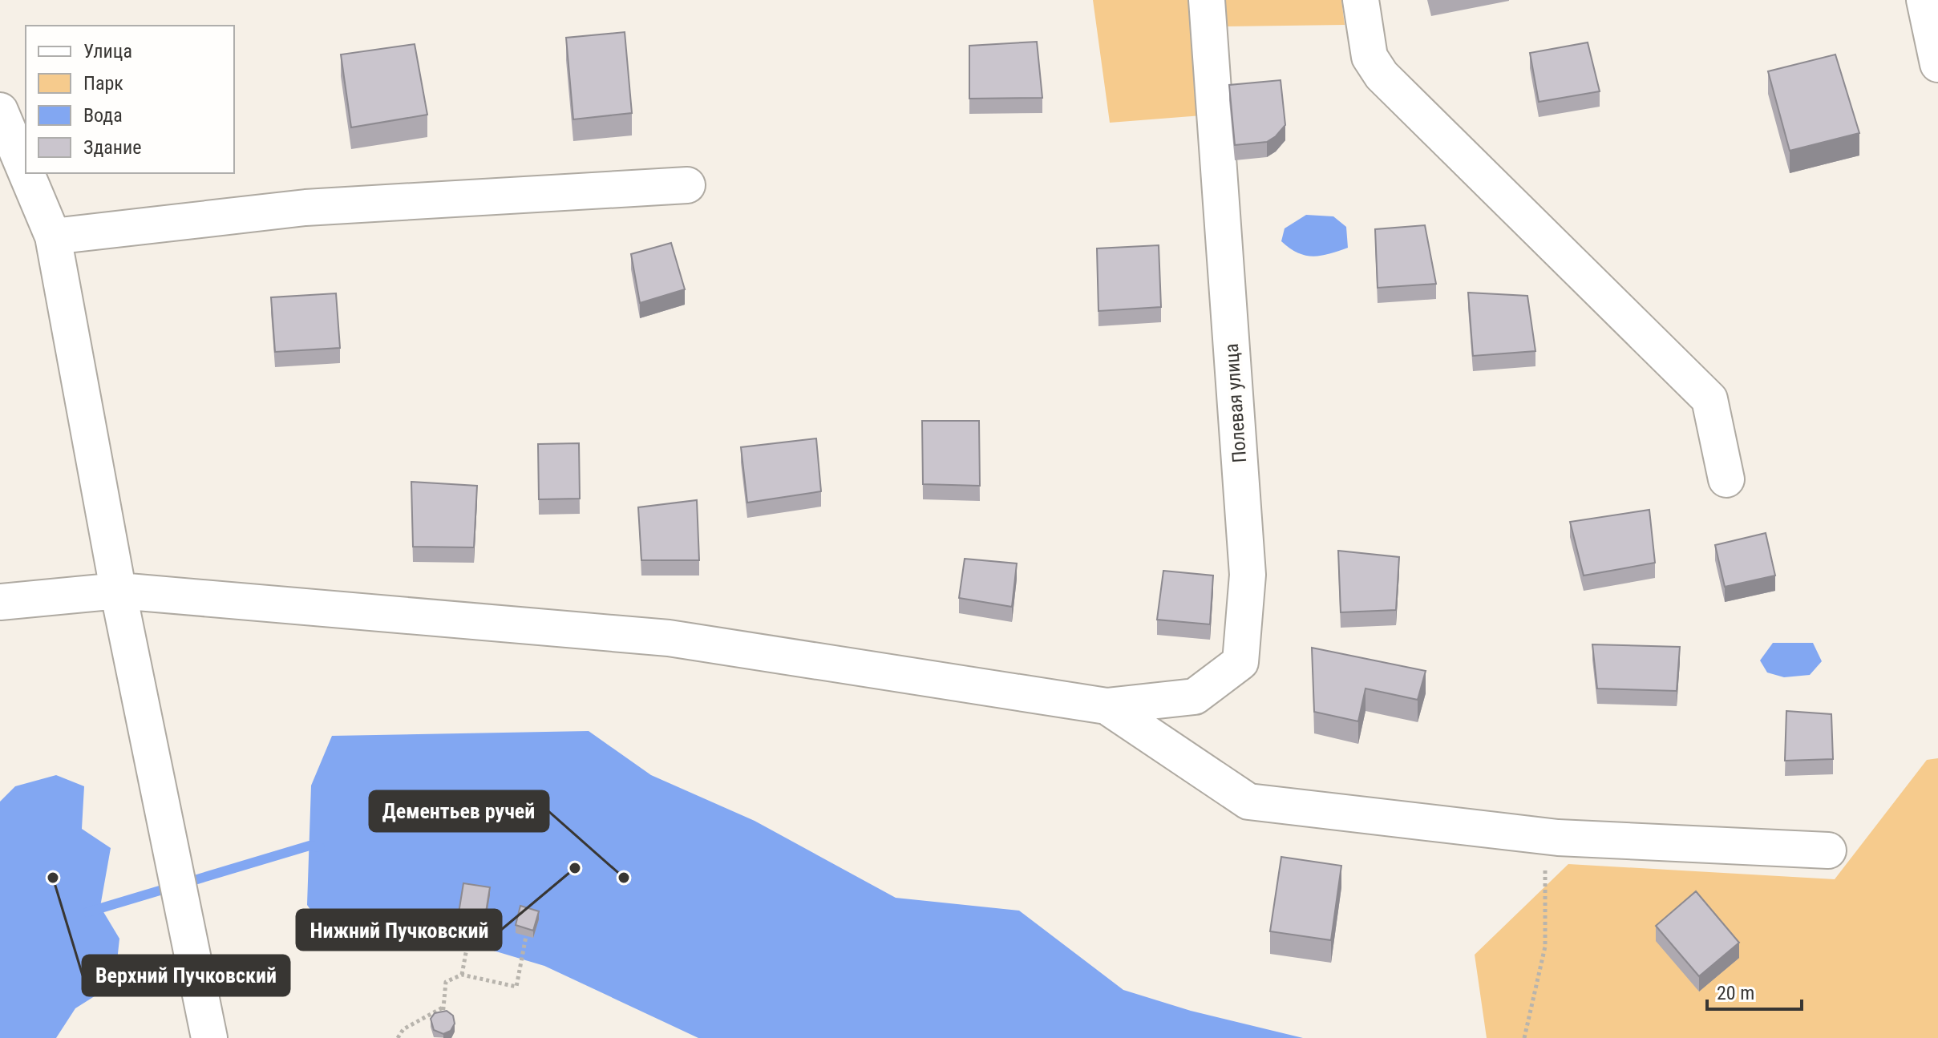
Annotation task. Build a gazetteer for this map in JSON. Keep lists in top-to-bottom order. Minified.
{"streets":{"street":["Полевая улица"]},"places":["Нижний Пучковский","Верхний Пучковский","Дементьев ручей"],"legend":["Улица","Парк","Вода","Здание"],"scale_bar":"20 m"}
